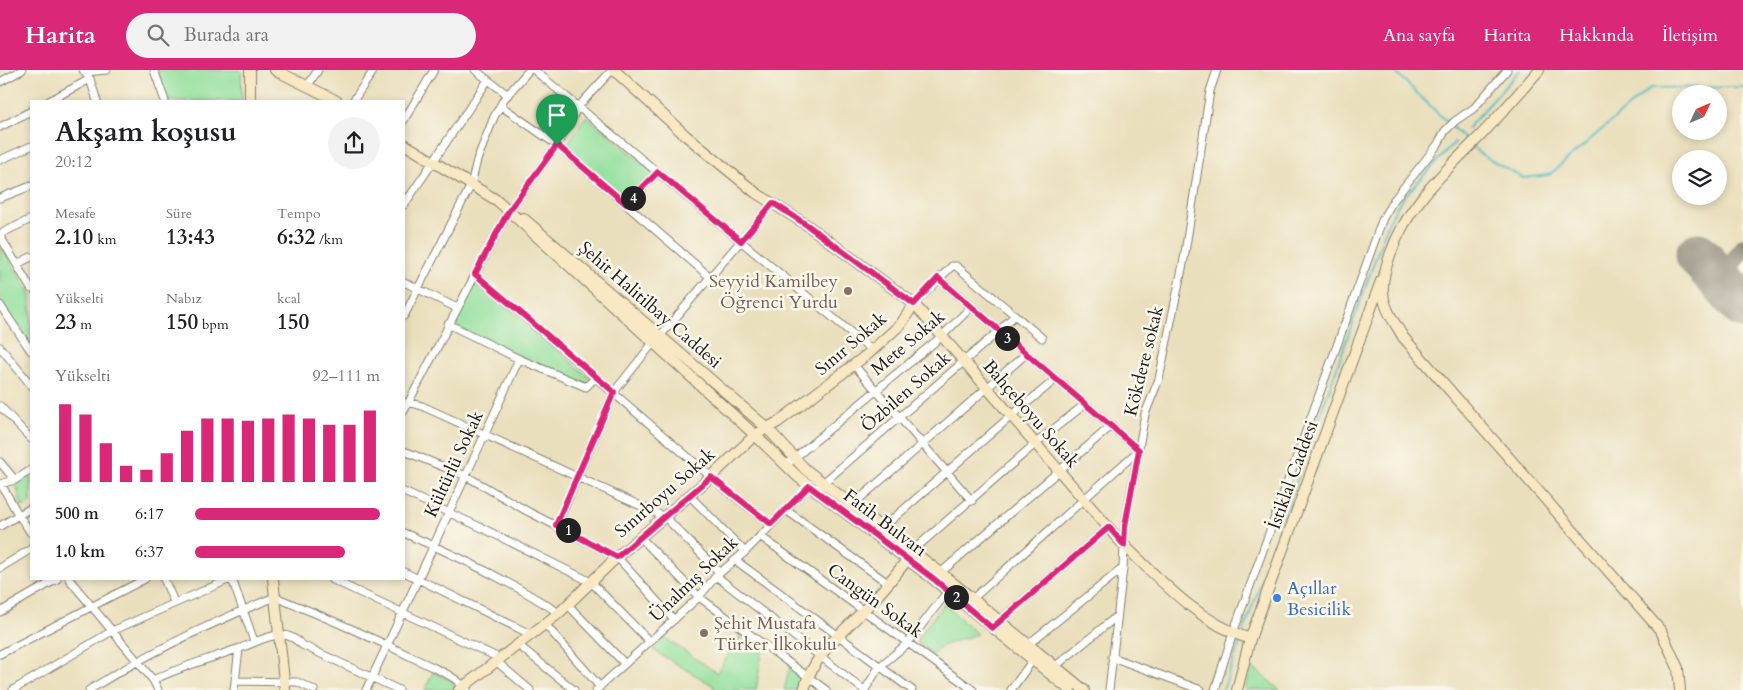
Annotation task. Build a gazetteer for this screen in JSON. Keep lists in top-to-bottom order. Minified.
{"streets":{"street":["Şehit Halitilbay Caddesi","Mete Sokak","Sınır Sokak","Kökdere sokak","Özbilen Sokak","Bahçeboyu Sokak","Kültürlü Sokak","İstiklal Caddesi","Sınırboyu Sokak","Fatih Bulvarı","Ünalmış Sokak","Cangün Sokak"]},"crossings":[["Şehit Halitilbay Caddesi","Mete Sokak"],["Şehit Halitilbay Caddesi","Sınır Sokak"],["Şehit Halitilbay Caddesi","Özbilen Sokak"],["Şehit Halitilbay Caddesi","Sınırboyu Sokak"],["Şehit Halitilbay Caddesi","Fatih Bulvarı"],["Şehit Halitilbay Caddesi","Ünalmış Sokak"],["Mete Sokak","Bahçeboyu Sokak"],["Mete Sokak","Fatih Bulvarı"],["Sınır Sokak","Özbilen Sokak"],["Sınır Sokak","Bahçeboyu Sokak"],["Sınır Sokak","Sınırboyu Sokak"],["Sınır Sokak","Fatih Bulvarı"],["Kökdere sokak","Bahçeboyu Sokak"],["Özbilen Sokak","Bahçeboyu Sokak"],["Özbilen Sokak","Fatih Bulvarı"],["Özbilen Sokak","Ünalmış Sokak"],["Bahçeboyu Sokak","İstiklal Caddesi"],["Sınırboyu Sokak","Fatih Bulvarı"],["Fatih Bulvarı","Ünalmış Sokak"],["Ünalmış Sokak","Cangün Sokak"]],"places":["Seyyid Kamilbey Öğrenci Yurdu","Açıllar Besicilik","Şehit Mustafa Türker İlkokulu"],"north":"top right","page":{"header":"Harita","search":"Burada ara","nav":["Ana sayfa","Harita","Hakkında","İletişim"],"heading":["Akşam koşusu","20:12"],"stats":[["Mesafe","2.10 km"],["Süre","13:43"],["Tempo","6:32 /km"],["Yükselti","23 m"],["Nabız","150 bpm"],["kcal","150"]],"pins":["4","3","1","2"],"chart":["Yükselti","92–111 m"],"list":[{"name":"500 m","note":"6:17"},{"name":"1.0 km","note":"6:37"}]}}
